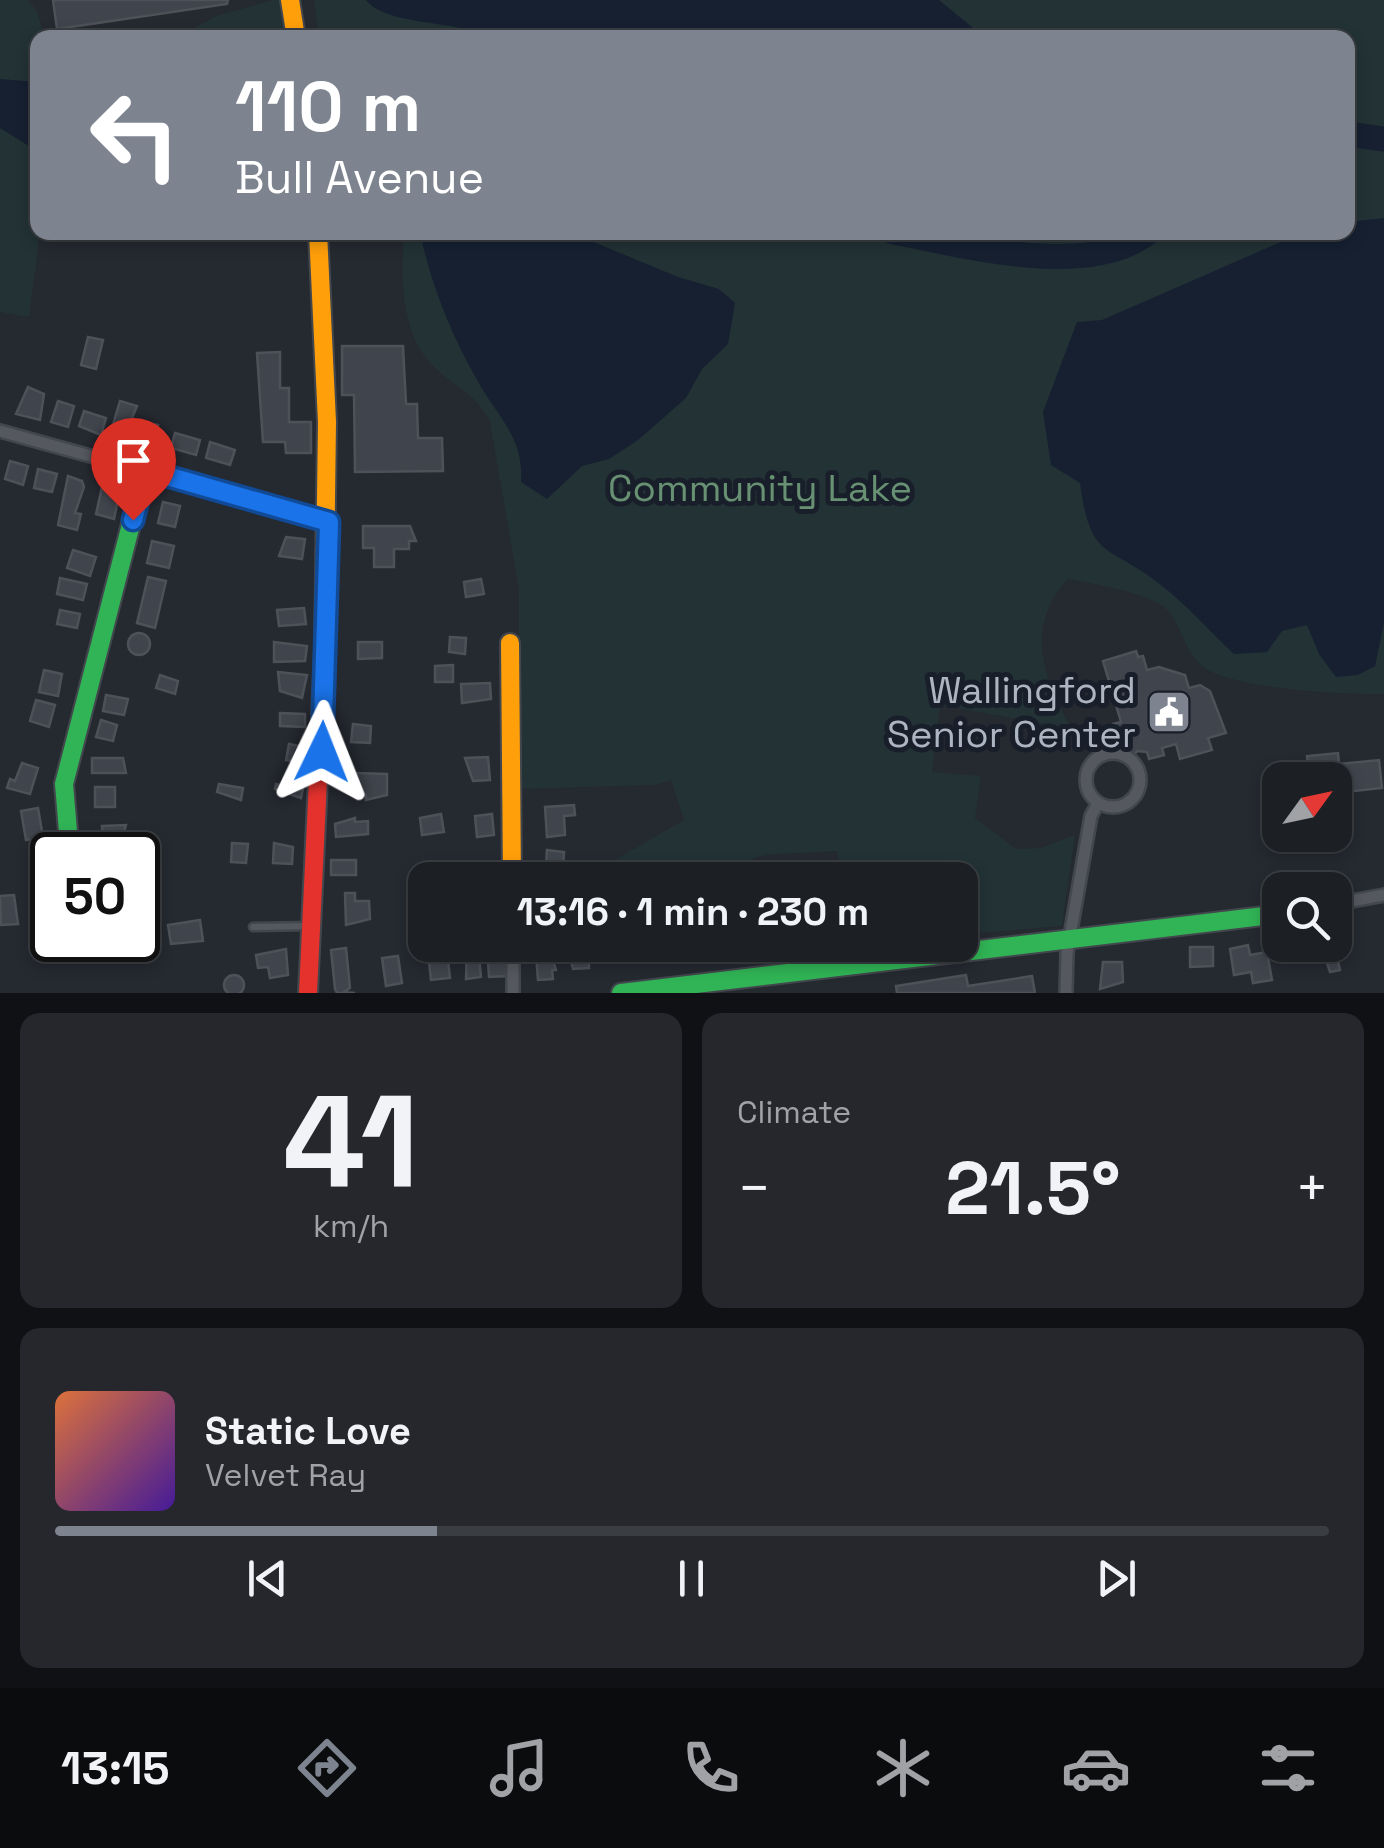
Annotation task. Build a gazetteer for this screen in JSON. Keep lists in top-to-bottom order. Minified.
{"parks":["Community Lake"],"places":{"public building":["Wallingford Senior Center"]},"north":"top right","page":{"turn":["110 m","Bull Avenue"],"limit":"50","trip":"13:16 · 1 min · 230 m","tile":[["41","km/h"],"Climate"],"heat":["−","21.5°","+"],"song":["Static Love","Velvet Ray"],"tabs":"13:15"}}
